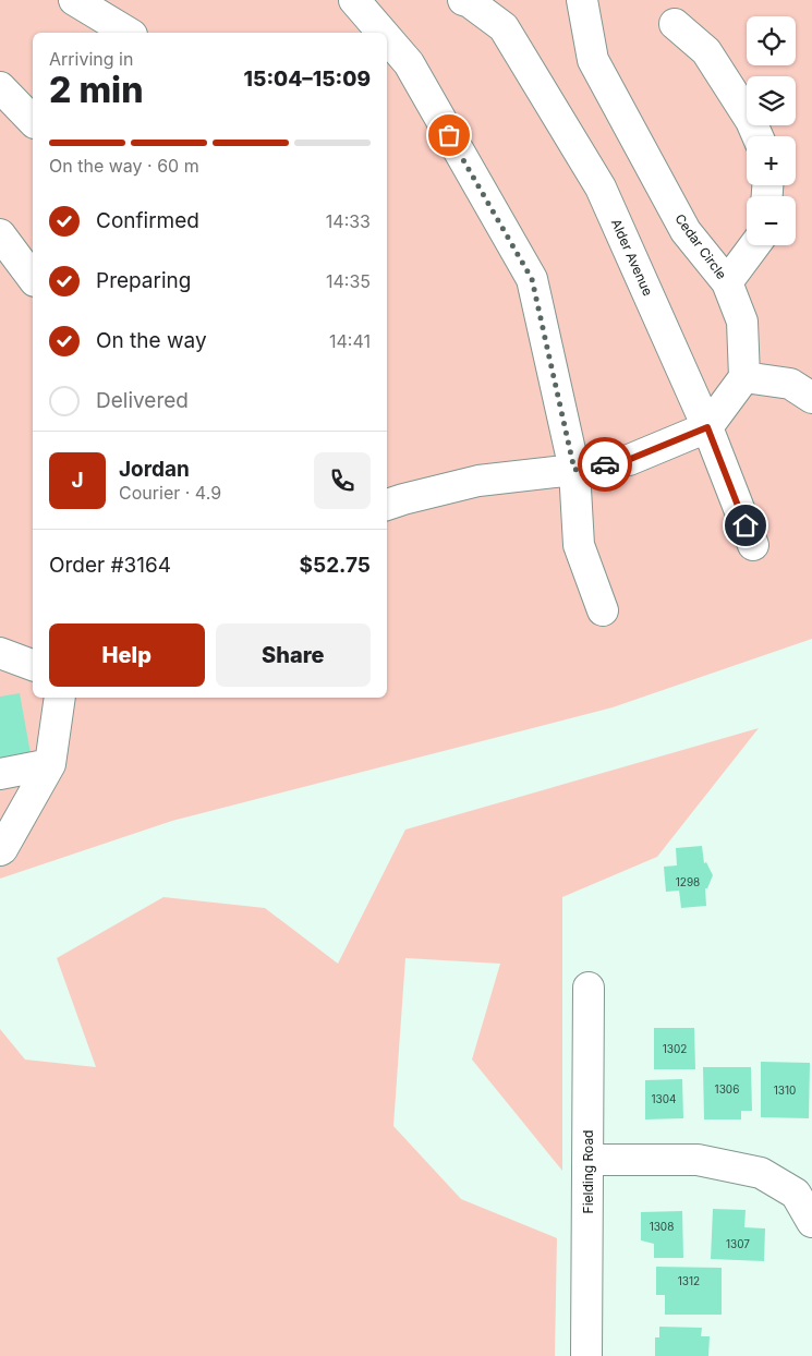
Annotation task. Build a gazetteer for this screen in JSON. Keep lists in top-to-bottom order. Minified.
{"streets":{"street":["Cedar Circle","Alder Avenue","Fielding Road"]},"house_numbers":["1298","1302","1306","1310","1304","1308","1307","1312"],"page":{"map_buttons":["+","−"],"heading":["2 min","Arriving in","15:04–15:09"],"panel":["Jordan","Courier · 4.9","Order #3164","$52.75"],"bar":"On the way · 60 m","list":[["Confirmed","14:33"],["Preparing","14:35"],["On the way","14:41"],"Delivered"],"round":"J","buttons":["Help","Share"]}}
